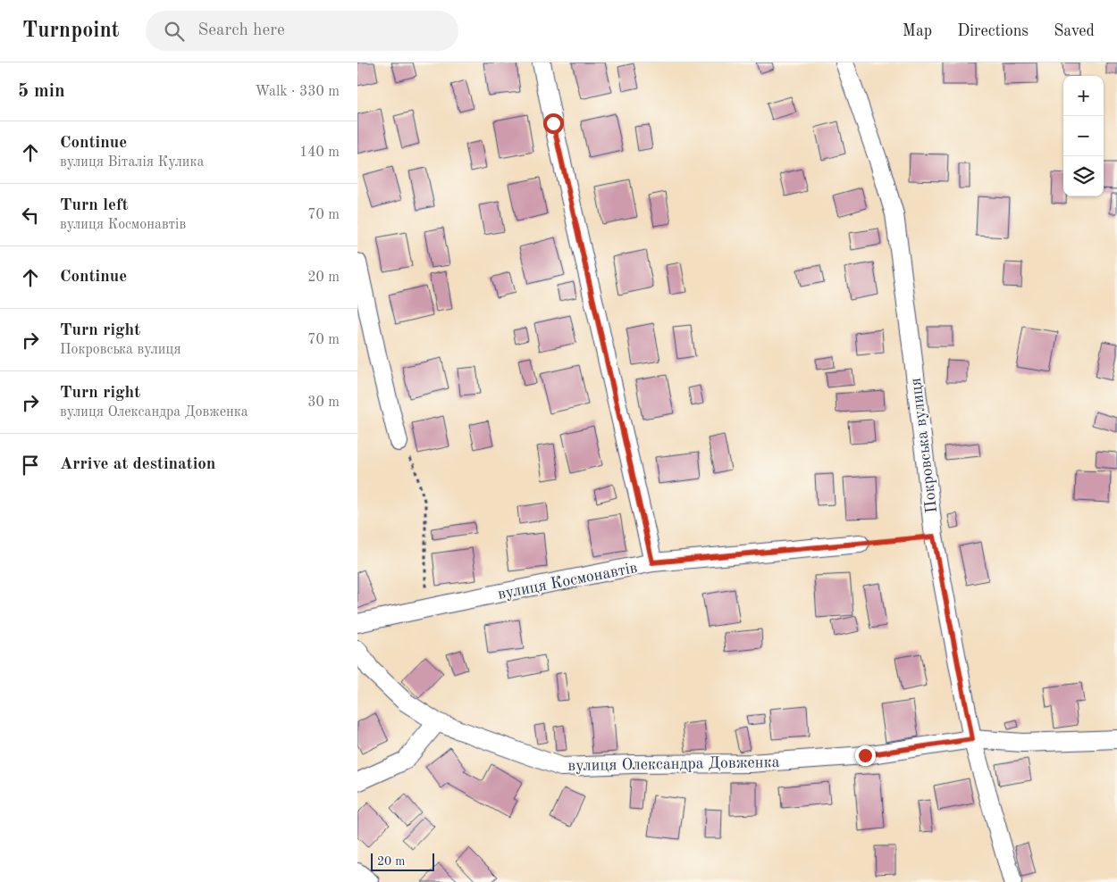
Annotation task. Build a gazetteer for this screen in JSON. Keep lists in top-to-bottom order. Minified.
{"streets":{"street":["Покровська вулиця","вулиця Космонавтів","вулиця Олександра Довженка"]},"crossings":[["Покровська вулиця","вулиця Олександра Довженка"]],"scale_bar":"20 m","page":{"header":"Turnpoint","search":"Search here","nav":["Map","Directions","Saved"],"heading":["5 min","Walk · 330 m"],"map_buttons":["+","−"],"list":[["Continue","вулиця Віталія Кулика","140 m"],["Turn left","вулиця Космонавтів","70 m"],["Continue","20 m"],["Turn right","Покровська вулиця","70 m"],["Turn right","вулиця Олександра Довженка","30 m"],"Arrive at destination"],"scale":"20 m"}}
